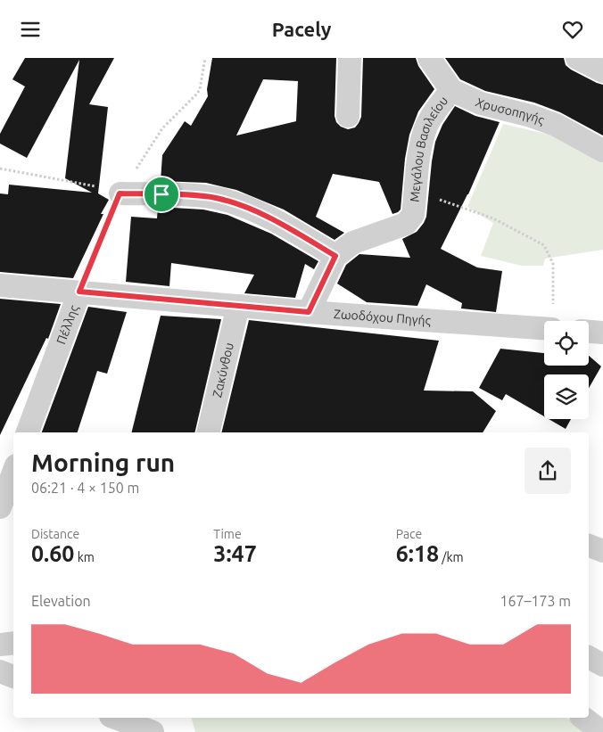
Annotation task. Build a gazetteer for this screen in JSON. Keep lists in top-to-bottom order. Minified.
{"streets":{"street":["Χρυσοπηγής","Μεγάλου Βασιλείου","Ζωοδόχου Πηγής","Πέλλης","Ζακύνθου"]},"crossings":[["Χρυσοπηγής","Μεγάλου Βασιλείου"],["Ζωοδόχου Πηγής","Πέλλης"],["Ζωοδόχου Πηγής","Ζακύνθου"]],"page":{"header":"Pacely","heading":["Morning run","06:21 · 4 × 150 m"],"stats":[["Distance","0.60 km"],["Time","3:47"],["Pace","6:18 /km"]],"chart":["Elevation","167–173 m"]}}
